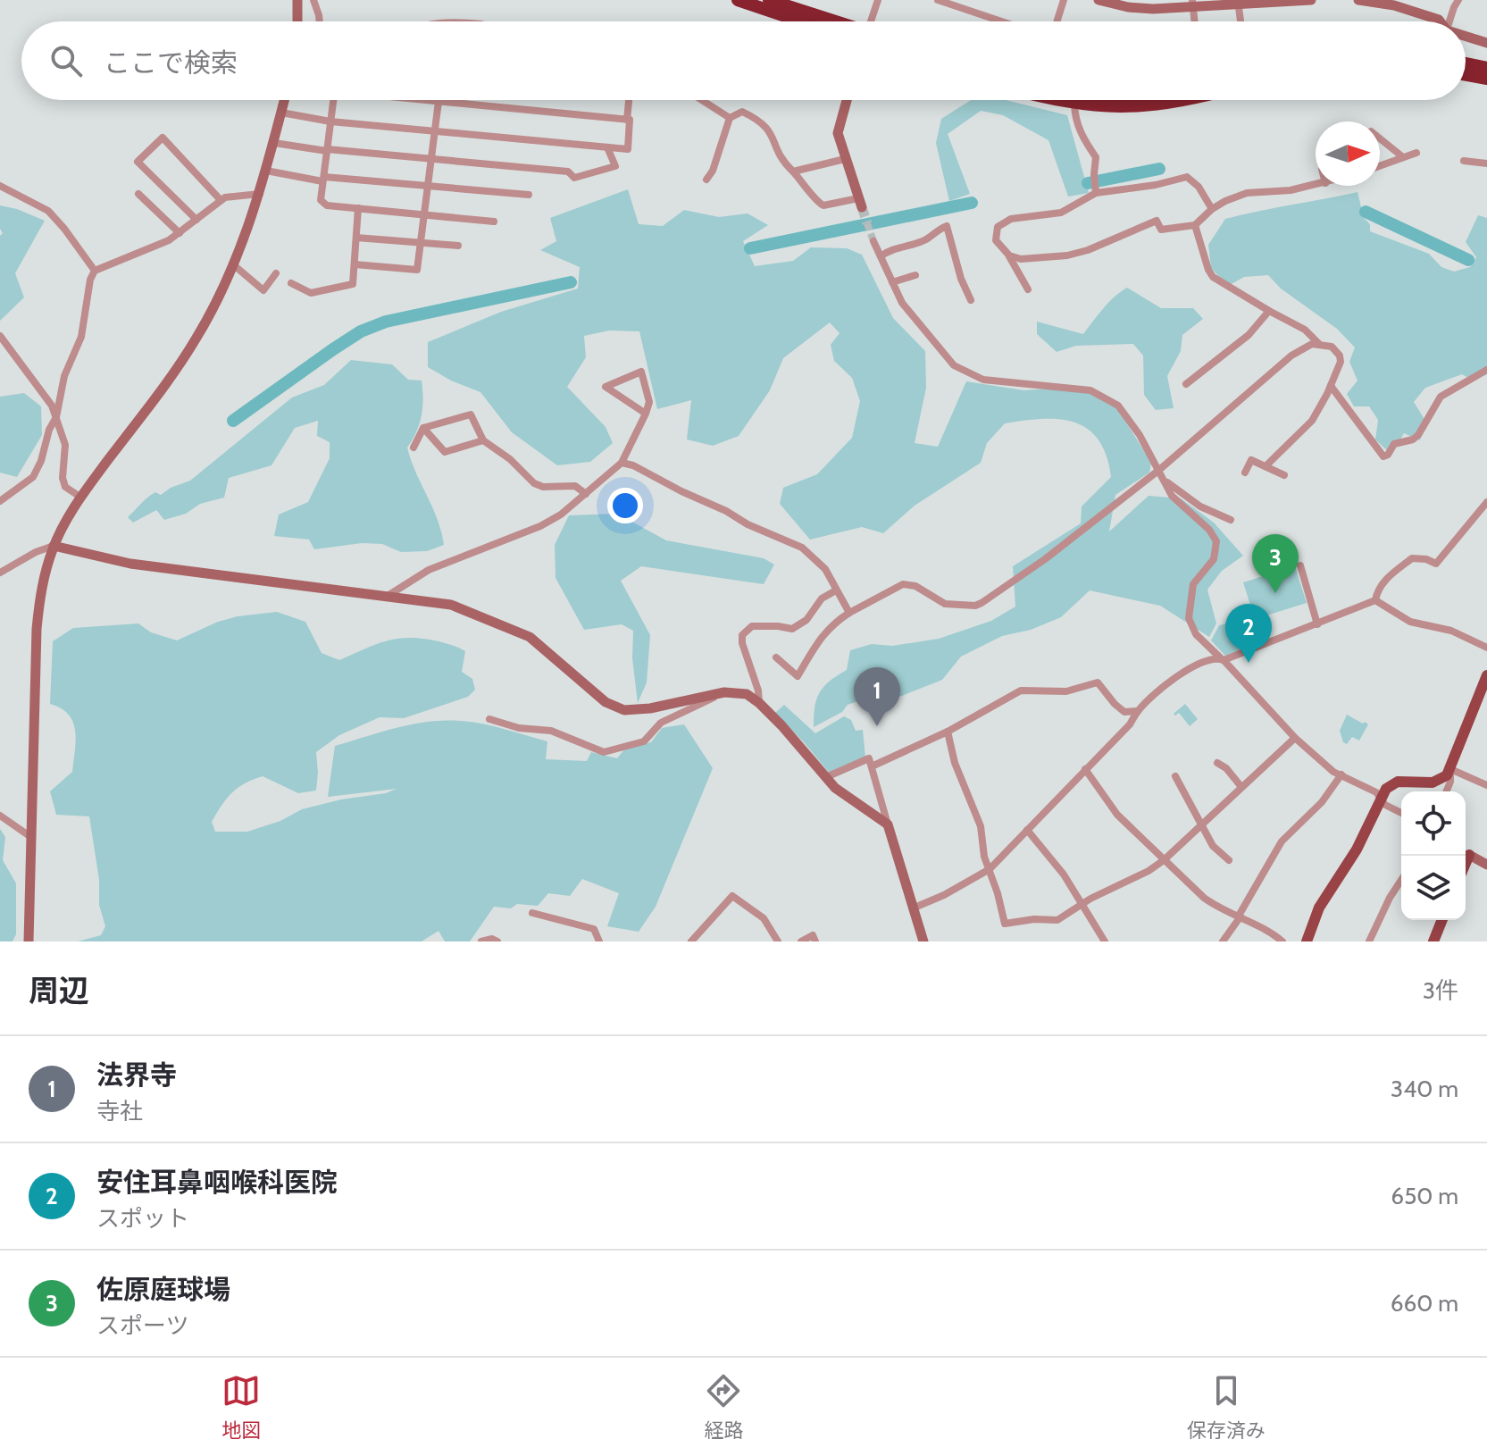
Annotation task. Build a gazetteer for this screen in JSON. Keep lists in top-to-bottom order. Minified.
{"north":"right","page":{"search":"ここで検索","pins":["3","2","1"],"heading":["周辺","3件"],"list":[{"mark":"1","name":"法界寺","note":"寺社","value":"340 m"},{"mark":"2","name":"安住耳鼻咽喉科医院","note":"スポット","value":"650 m"},{"mark":"3","name":"佐原庭球場","note":"スポーツ","value":"660 m"}],"nav":["地図","経路","保存済み"]}}
